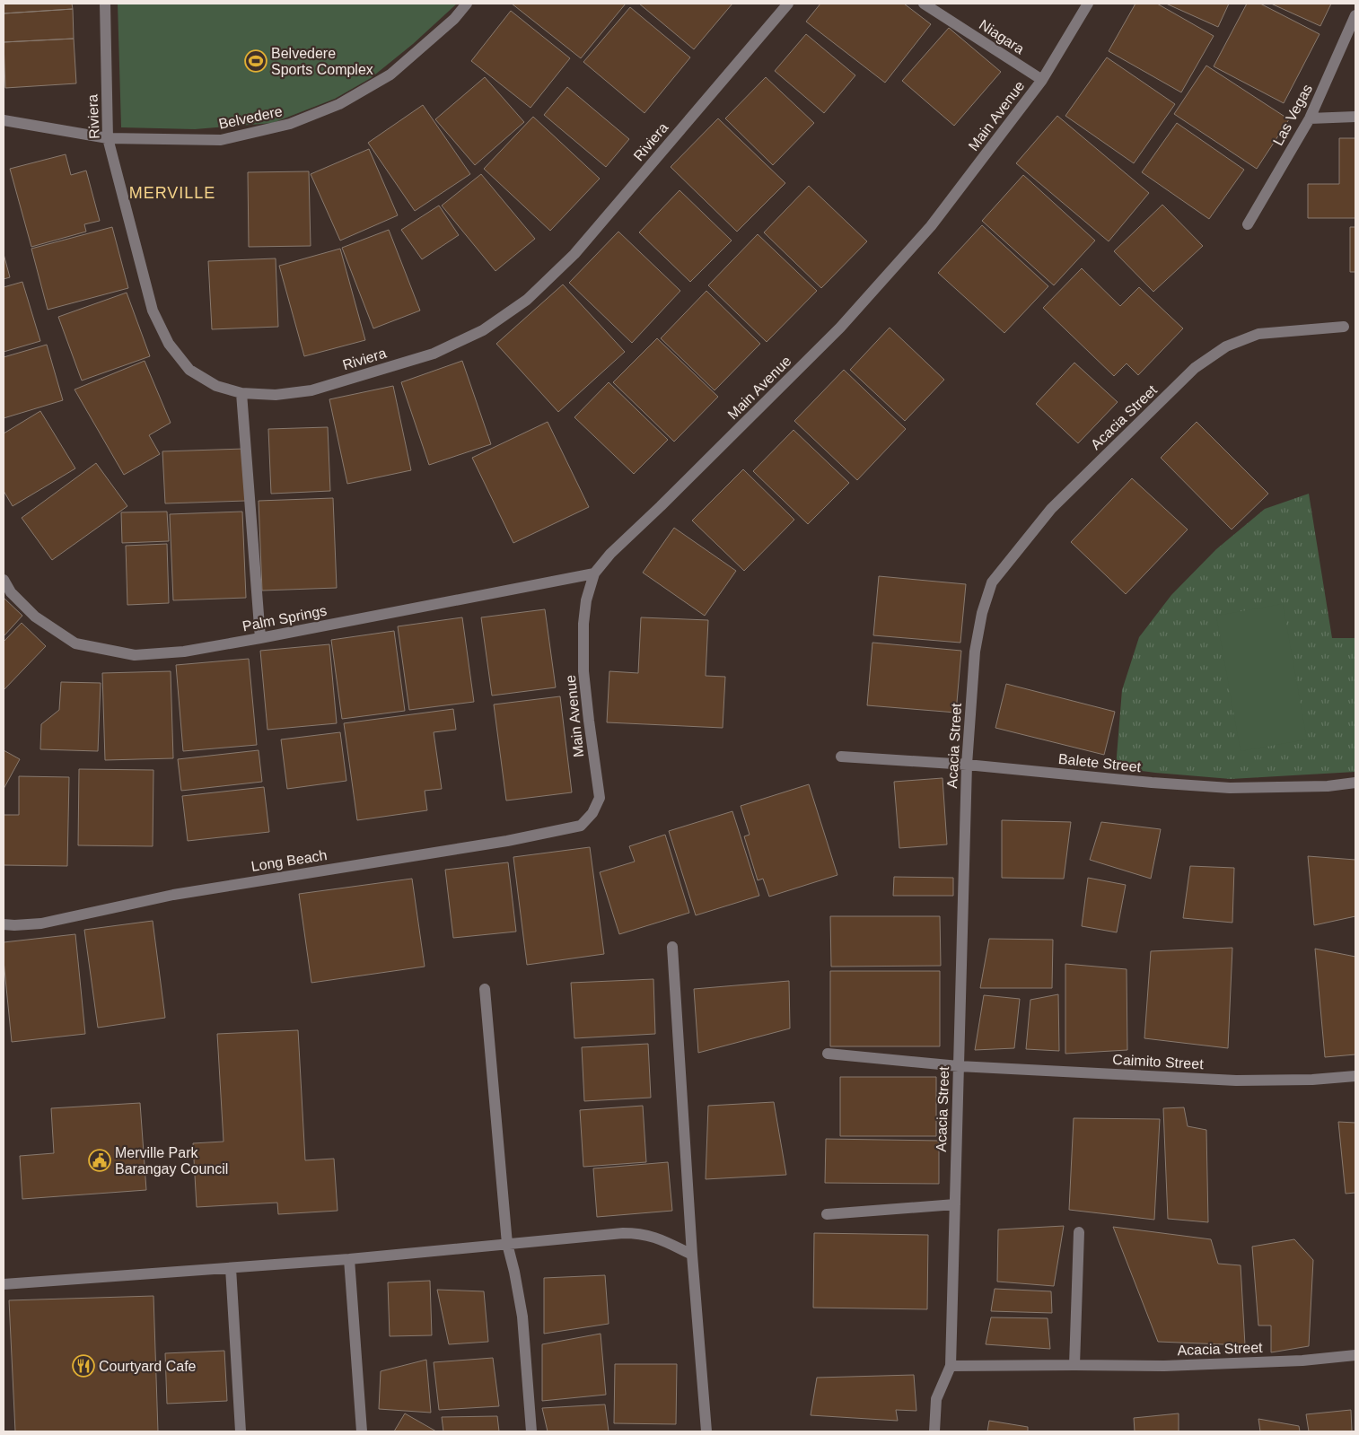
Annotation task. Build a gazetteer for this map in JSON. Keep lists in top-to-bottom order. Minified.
{"streets":{"street":["Niagara","Las Vegas","Main Avenue","Riviera","Belvedere","Acacia Street","Palm Springs","Balete Street","Long Beach","Caimito Street"]},"crossings":[["Niagara","Main Avenue"],["Main Avenue","Palm Springs"],["Main Avenue","Long Beach"],["Riviera","Belvedere"],["Acacia Street","Balete Street"],["Acacia Street","Caimito Street"]],"districts":["MERVILLE"],"places":{"sports":["Belvedere Sports Complex"],"public building":["Merville Park Barangay Council"],"restaurant":["Courtyard Cafe"]}}
